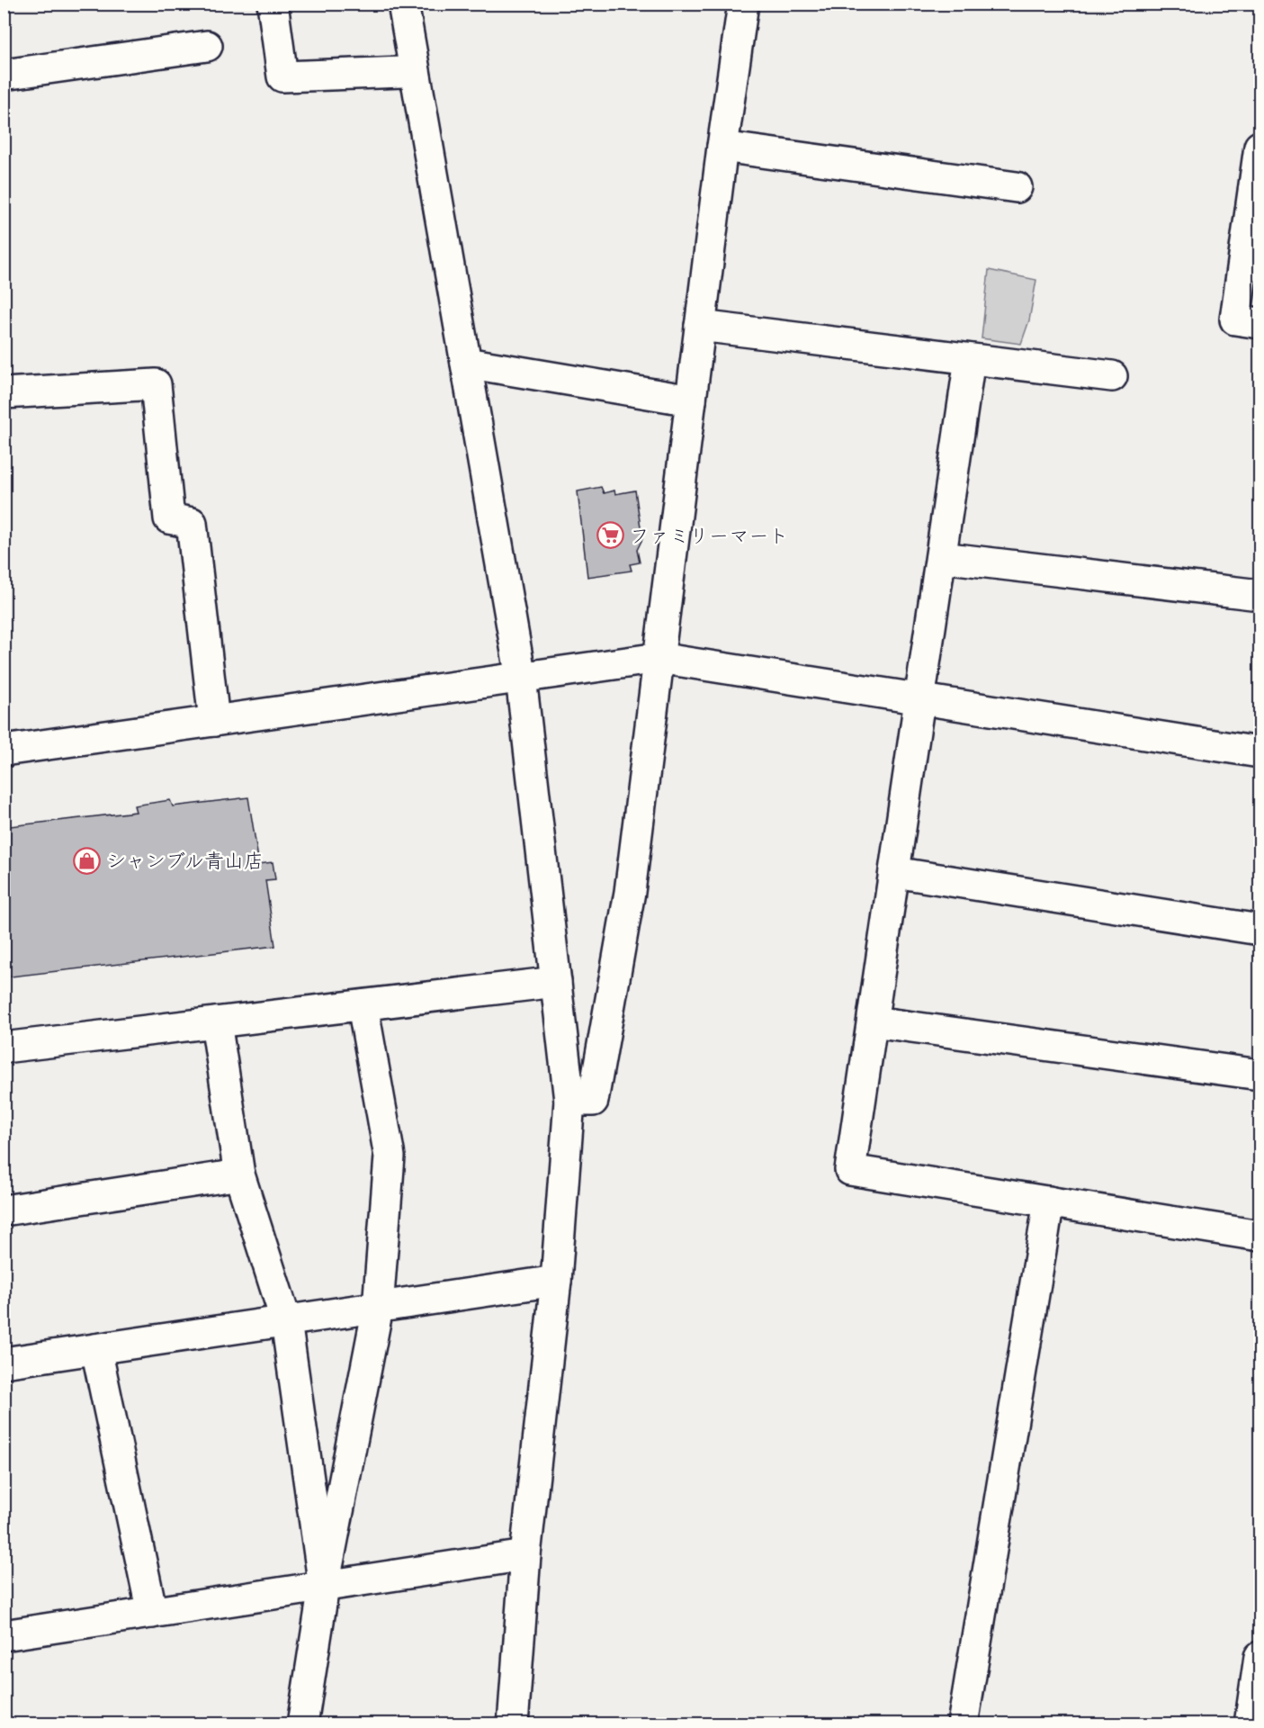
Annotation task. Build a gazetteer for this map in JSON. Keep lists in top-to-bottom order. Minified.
{"places":{"supermarket":["ファミリーマート"],"shop":["シャンブル青山店"]}}
